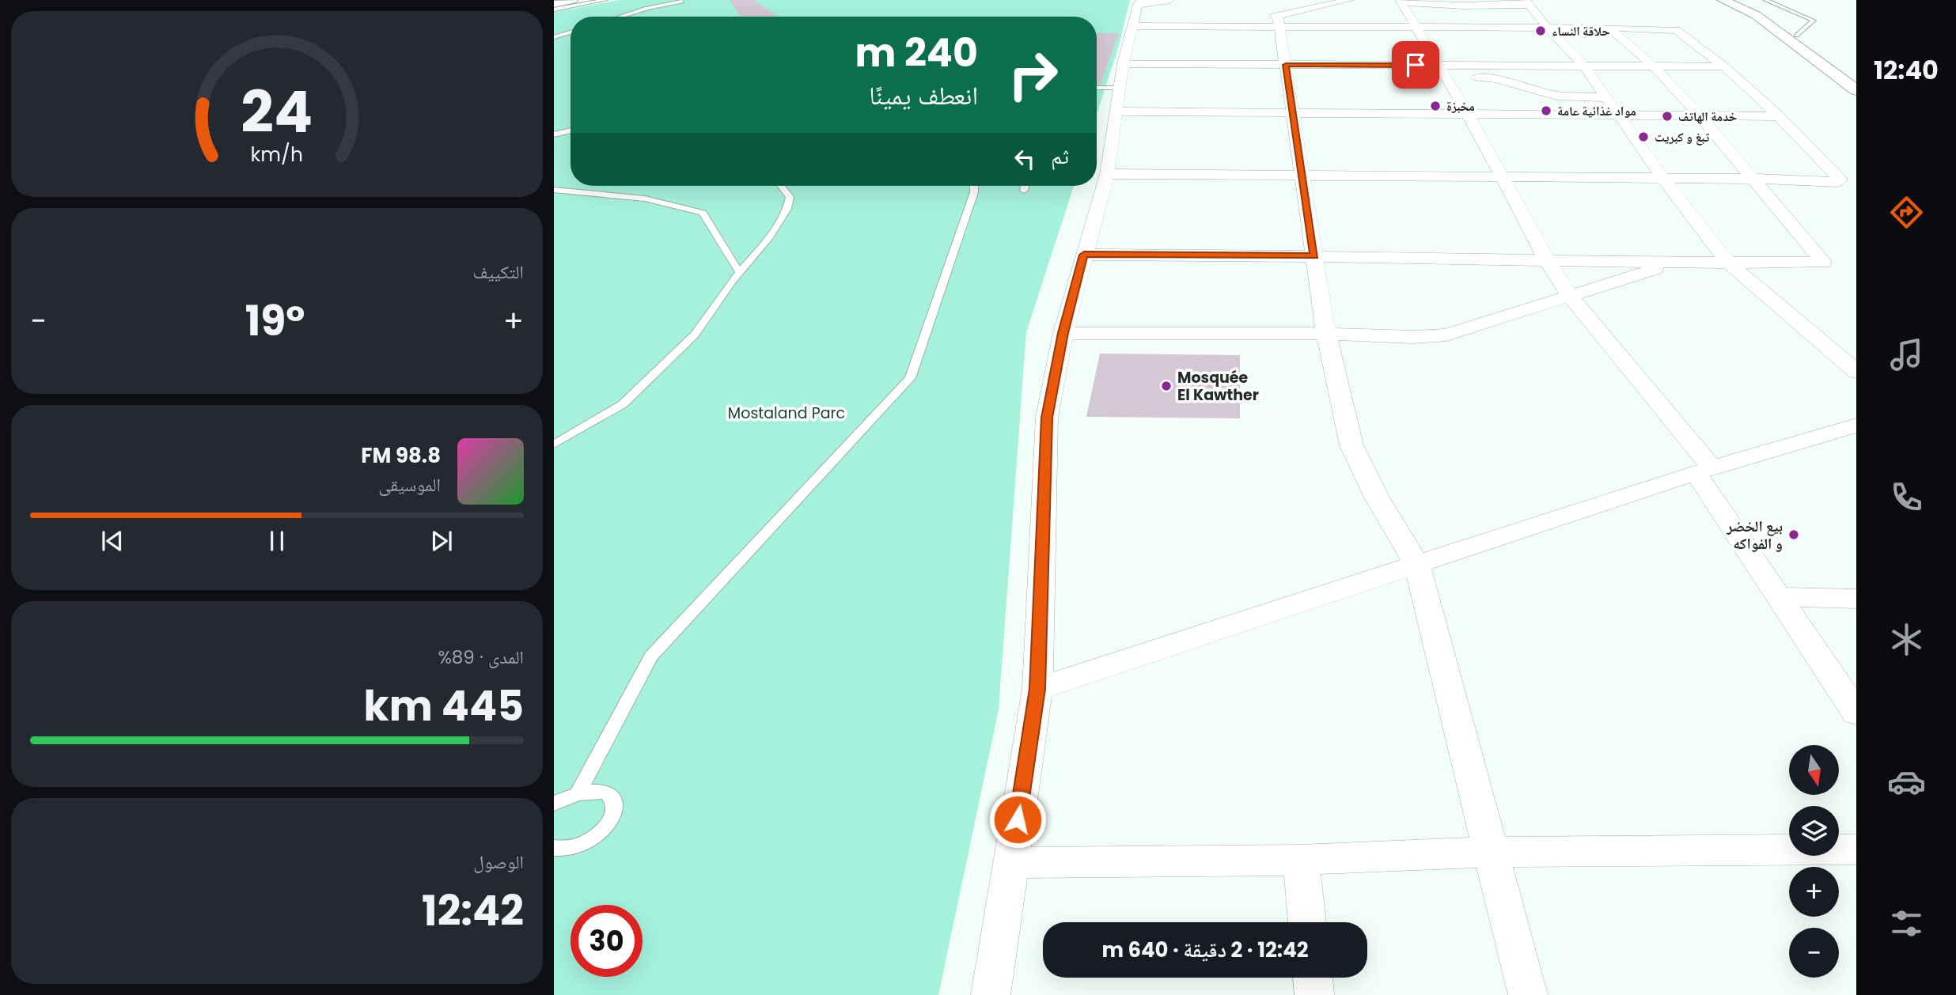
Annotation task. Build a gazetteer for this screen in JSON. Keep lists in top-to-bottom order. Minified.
{"parks":["Mostaland Parc"],"places":["حلاقة النساء","مخبزة","مواد غذائية عامة","خدمة الهاتف","تبغ و كبريت","Mosquée El Kawther","بيع الخضر و الفواكه"],"north":"bottom","page":{"tabs":"12:40","turn":["240 m","انعطف يمينًا"],"then":"ثم","tile":["التكييف",["المدى · 89%","445 km"],["الوصول","12:42"]],"heat":["−","19°","+"],"song":["98.8 FM","الموسيقى"],"map_buttons":["+","−"],"limit":"30","trip":"12:42 · 2 دقيقة · 640 m","gauge":["24","km/h"]}}
